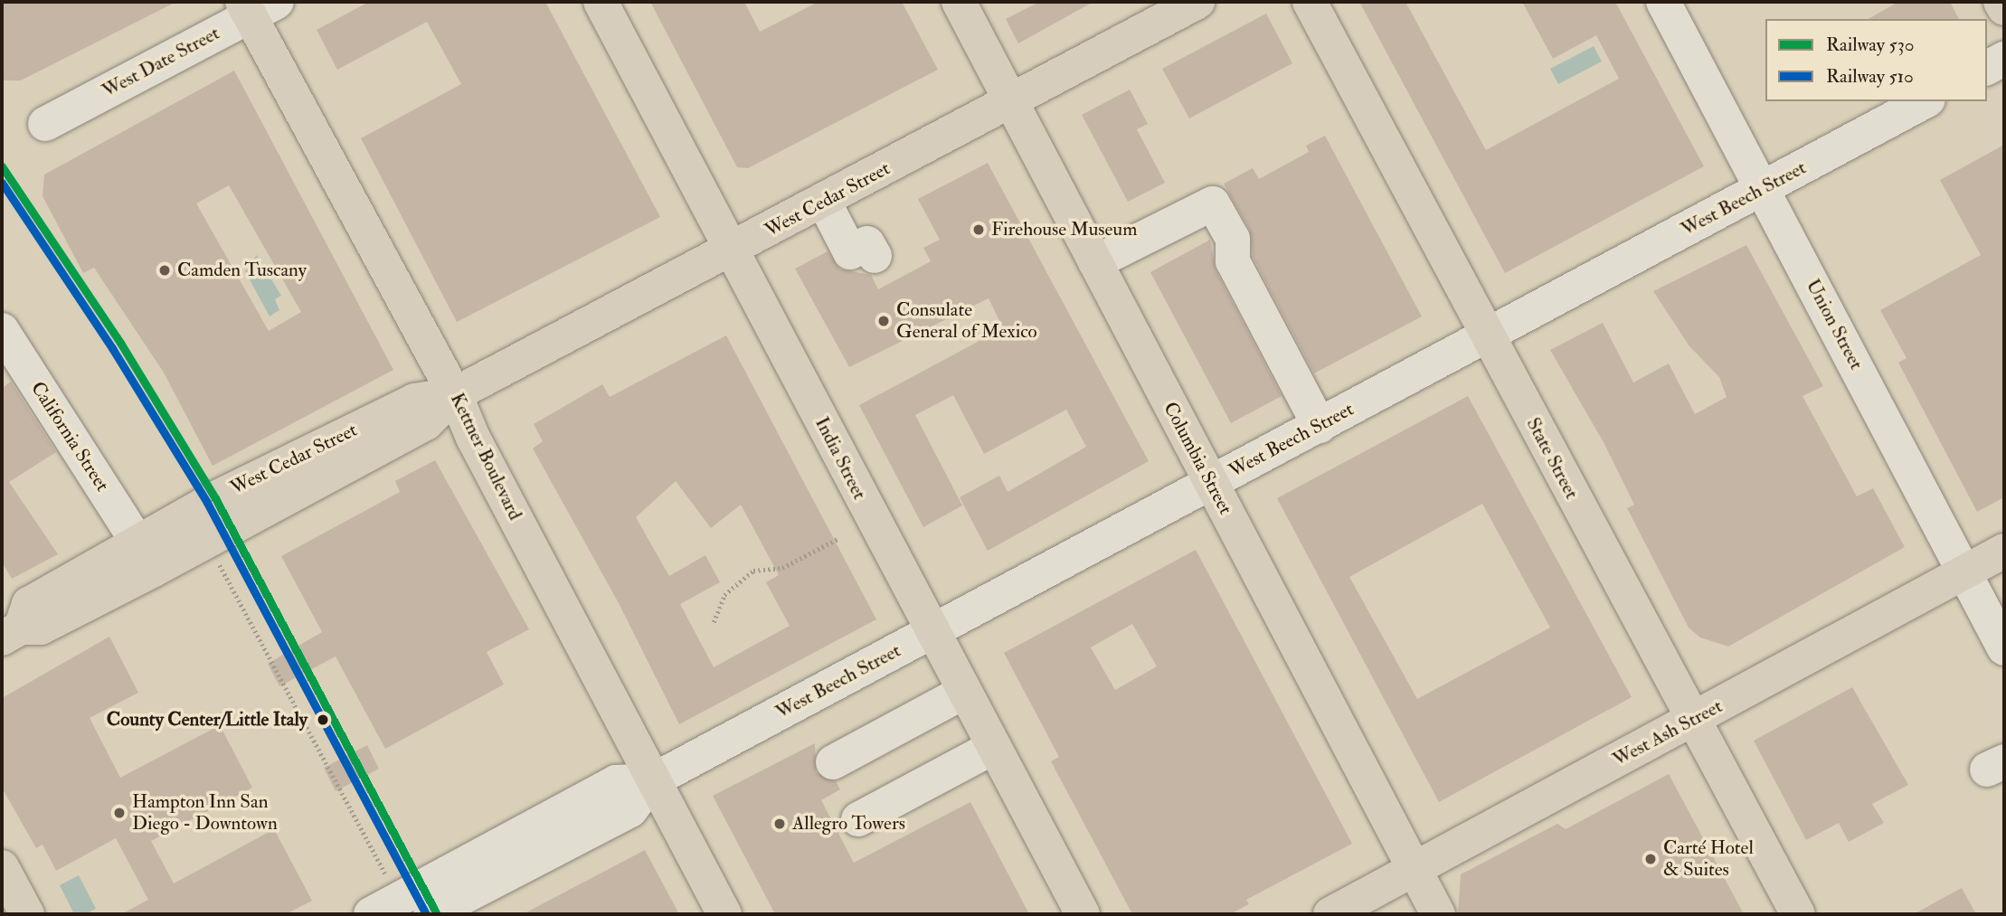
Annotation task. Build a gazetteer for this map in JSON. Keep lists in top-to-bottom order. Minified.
{"streets":{"main road":["West Cedar Street","Kettner Boulevard","India Street","Columbia Street","State Street","West Ash Street"],"street":["West Date Street","West Beech Street","Union Street","California Street"]},"crossings":[["West Date Street","Kettner Boulevard"],["West Beech Street","Union Street"],["West Beech Street","Kettner Boulevard"],["West Beech Street","India Street"],["West Beech Street","Columbia Street"],["West Beech Street","State Street"],["West Cedar Street","California Street"],["West Cedar Street","Kettner Boulevard"],["West Cedar Street","India Street"],["West Cedar Street","Columbia Street"],["Union Street","West Ash Street"],["Columbia Street","West Ash Street"],["State Street","West Ash Street"]],"places":["Firehouse Museum","Camden Tuscany","Consulate General of Mexico","County Center/Little Italy","Hampton Inn San Diego - Downtown","Allegro Towers","Carté Hotel & Suites"],"lines":["rail line 530","rail line 510"],"legend":["Railway 530","Railway 510"]}
